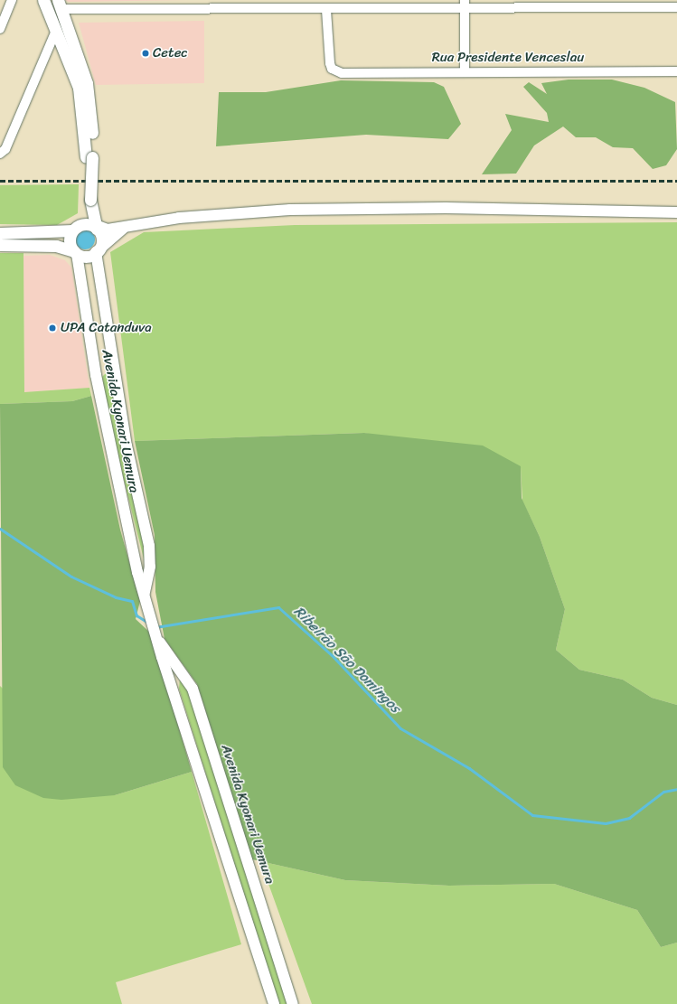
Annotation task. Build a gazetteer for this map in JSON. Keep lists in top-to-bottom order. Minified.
{"streets":{"street":["Rua Presidente Venceslau","Avenida Kyonari Uemura"]},"water":["Ribeirão São Domingos"],"places":["Cetec","UPA Catanduva"]}
